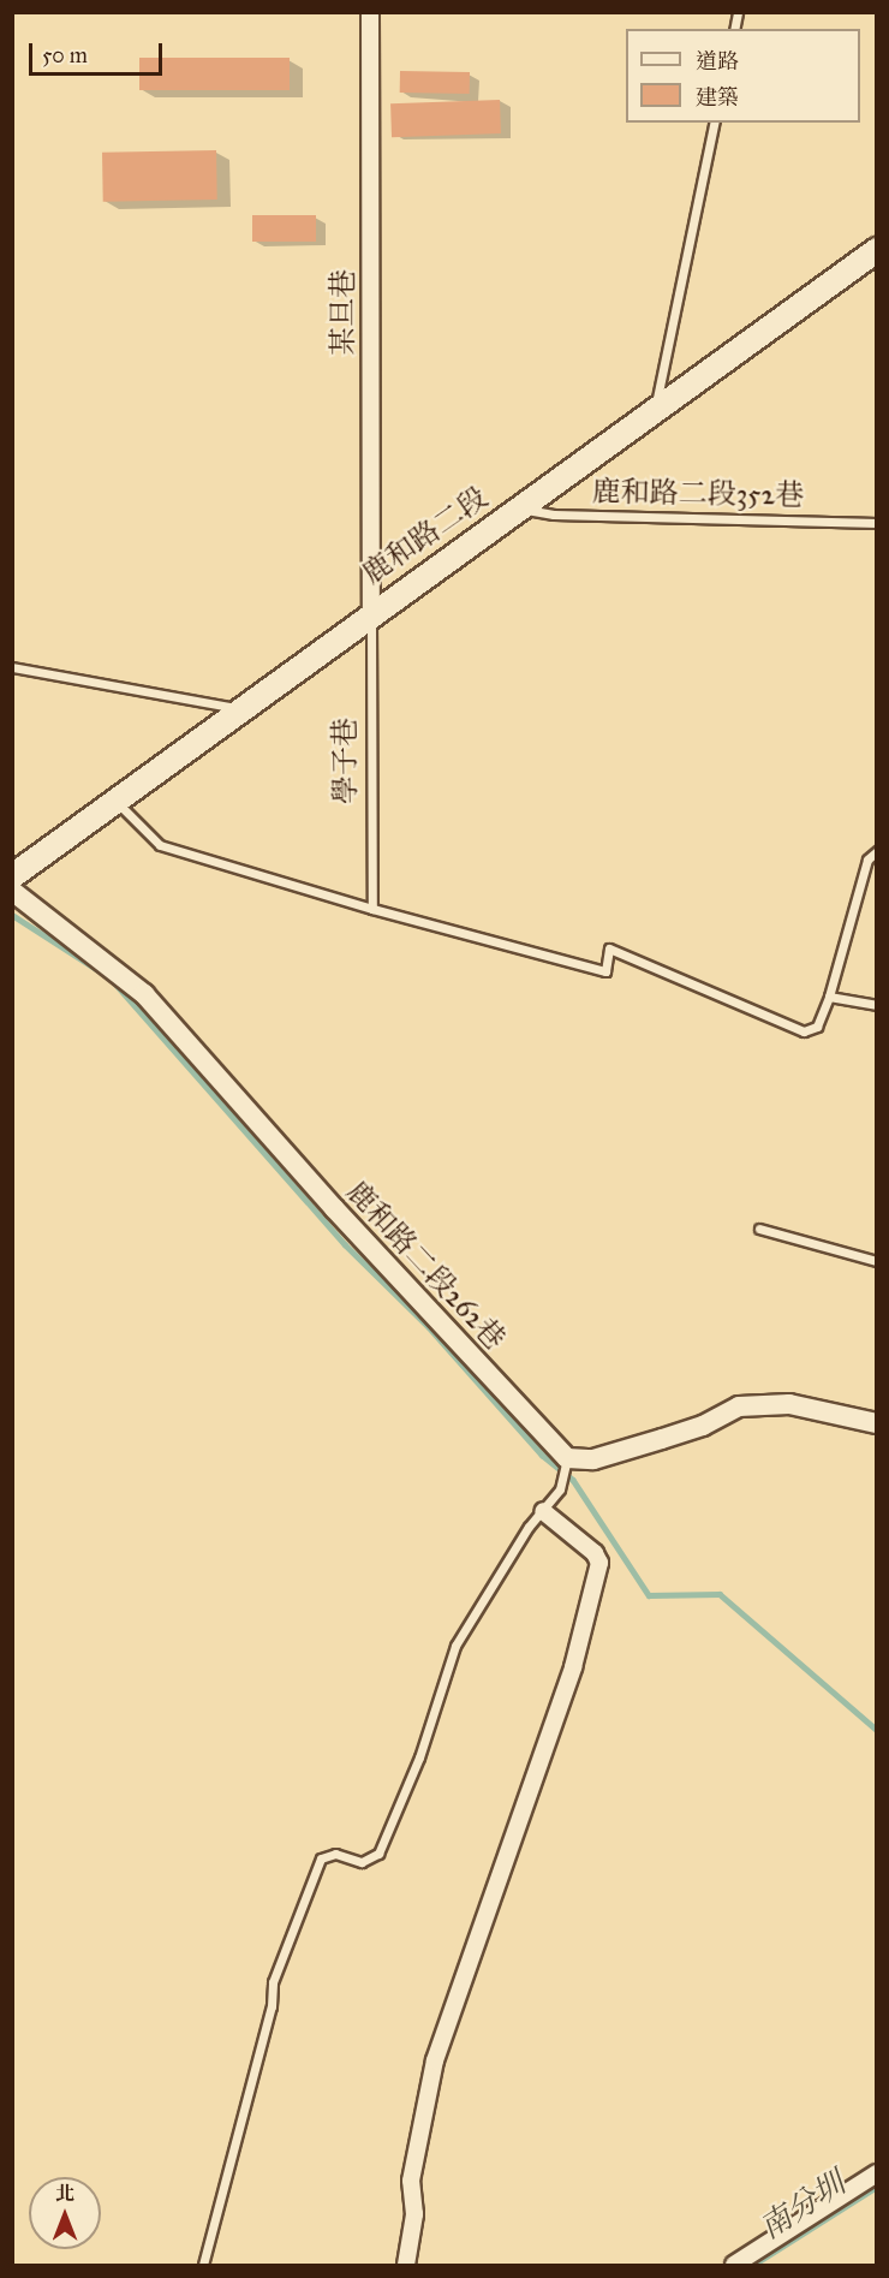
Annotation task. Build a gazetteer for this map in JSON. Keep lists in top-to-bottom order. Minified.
{"streets":{"main road":["鹿和路二段"],"street":["某旦巷","鹿和路二段262巷"],"lane":["鹿和路二段352巷","學子巷"]},"crossings":[["某旦巷","鹿和路二段"],["某旦巷","學子巷"],["鹿和路二段352巷","鹿和路二段"],["鹿和路二段","學子巷"]],"water":["南分圳"],"legend":["道路","建築"],"scale_bar":"50 m","north":"top"}
